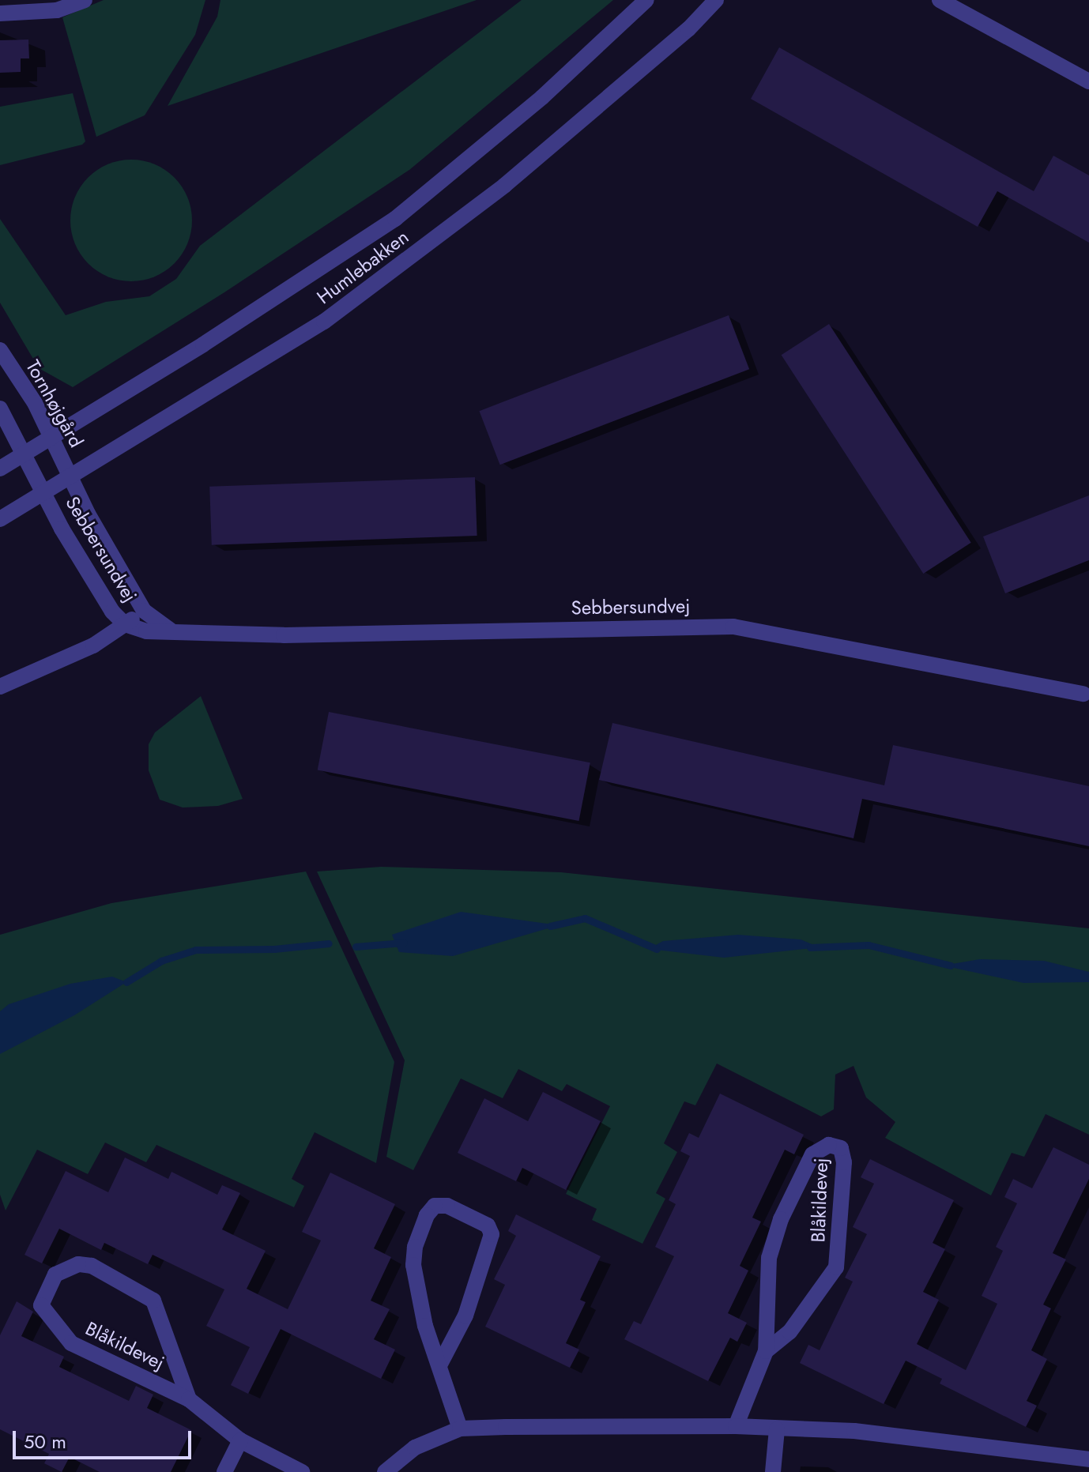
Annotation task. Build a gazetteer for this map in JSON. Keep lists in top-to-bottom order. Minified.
{"streets":{"street":["Humlebakken","Tornhøjgård","Sebbersundvej","Blåkildevej"]},"crossings":[["Humlebakken","Tornhøjgård"],["Humlebakken","Sebbersundvej"],["Tornhøjgård","Sebbersundvej"]],"scale_bar":"50 m"}
